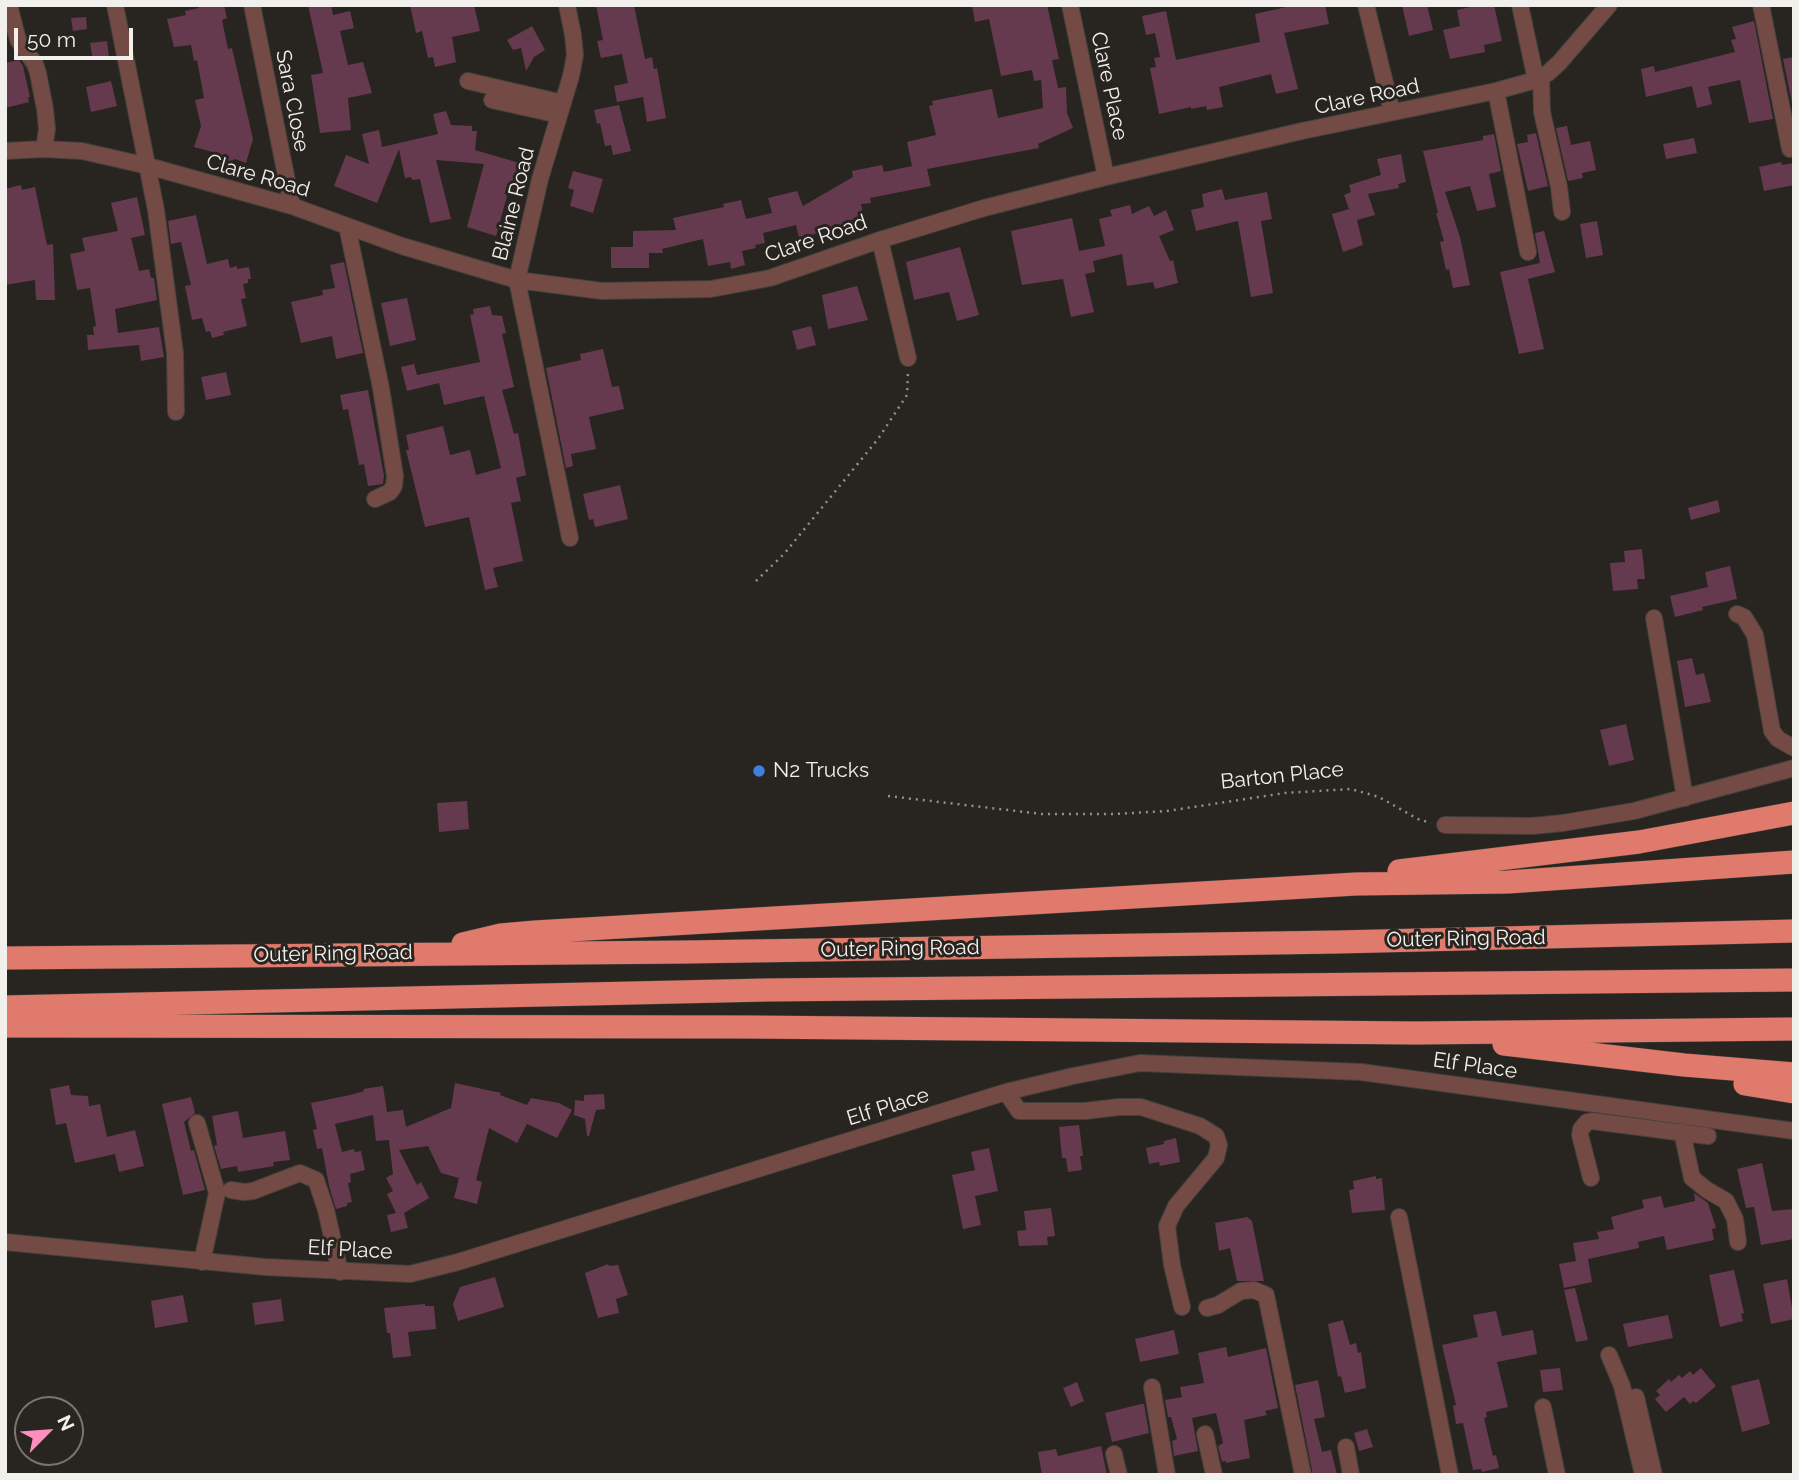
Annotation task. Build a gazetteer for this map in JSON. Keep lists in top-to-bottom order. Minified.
{"streets":{"highway":["Outer Ring Road"],"street":["Clare Place","Clare Road","Sara Close","Blaine Road","Elf Place"],"path":["Barton Place"]},"crossings":[["Clare Place","Clare Road"],["Clare Road","Sara Close"],["Clare Road","Blaine Road"]],"places":["N2 Trucks"],"scale_bar":"50 m","north":"top right"}
